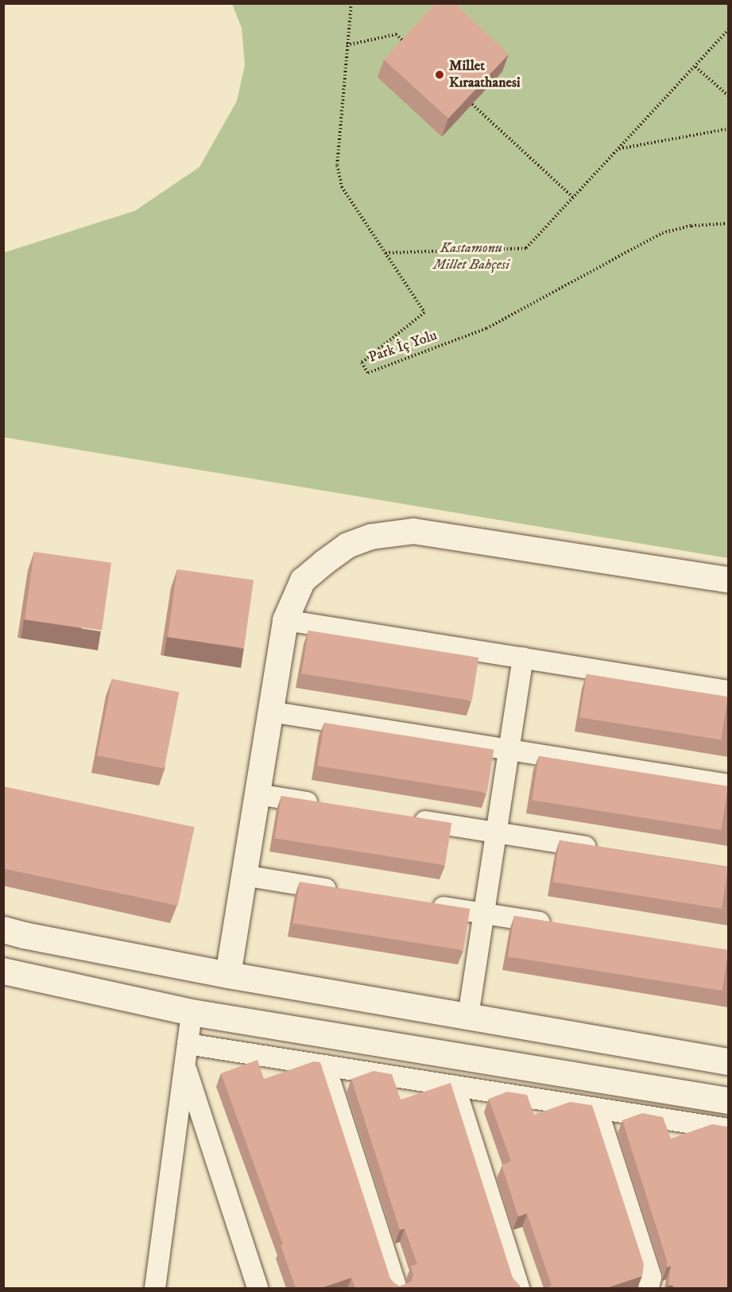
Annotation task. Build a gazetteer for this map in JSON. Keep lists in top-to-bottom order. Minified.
{"streets":{"path":["Park İç Yolu"]},"parks":["Kastamonu Millet Bahçesi"],"places":["Millet Kıraathanesi"]}
